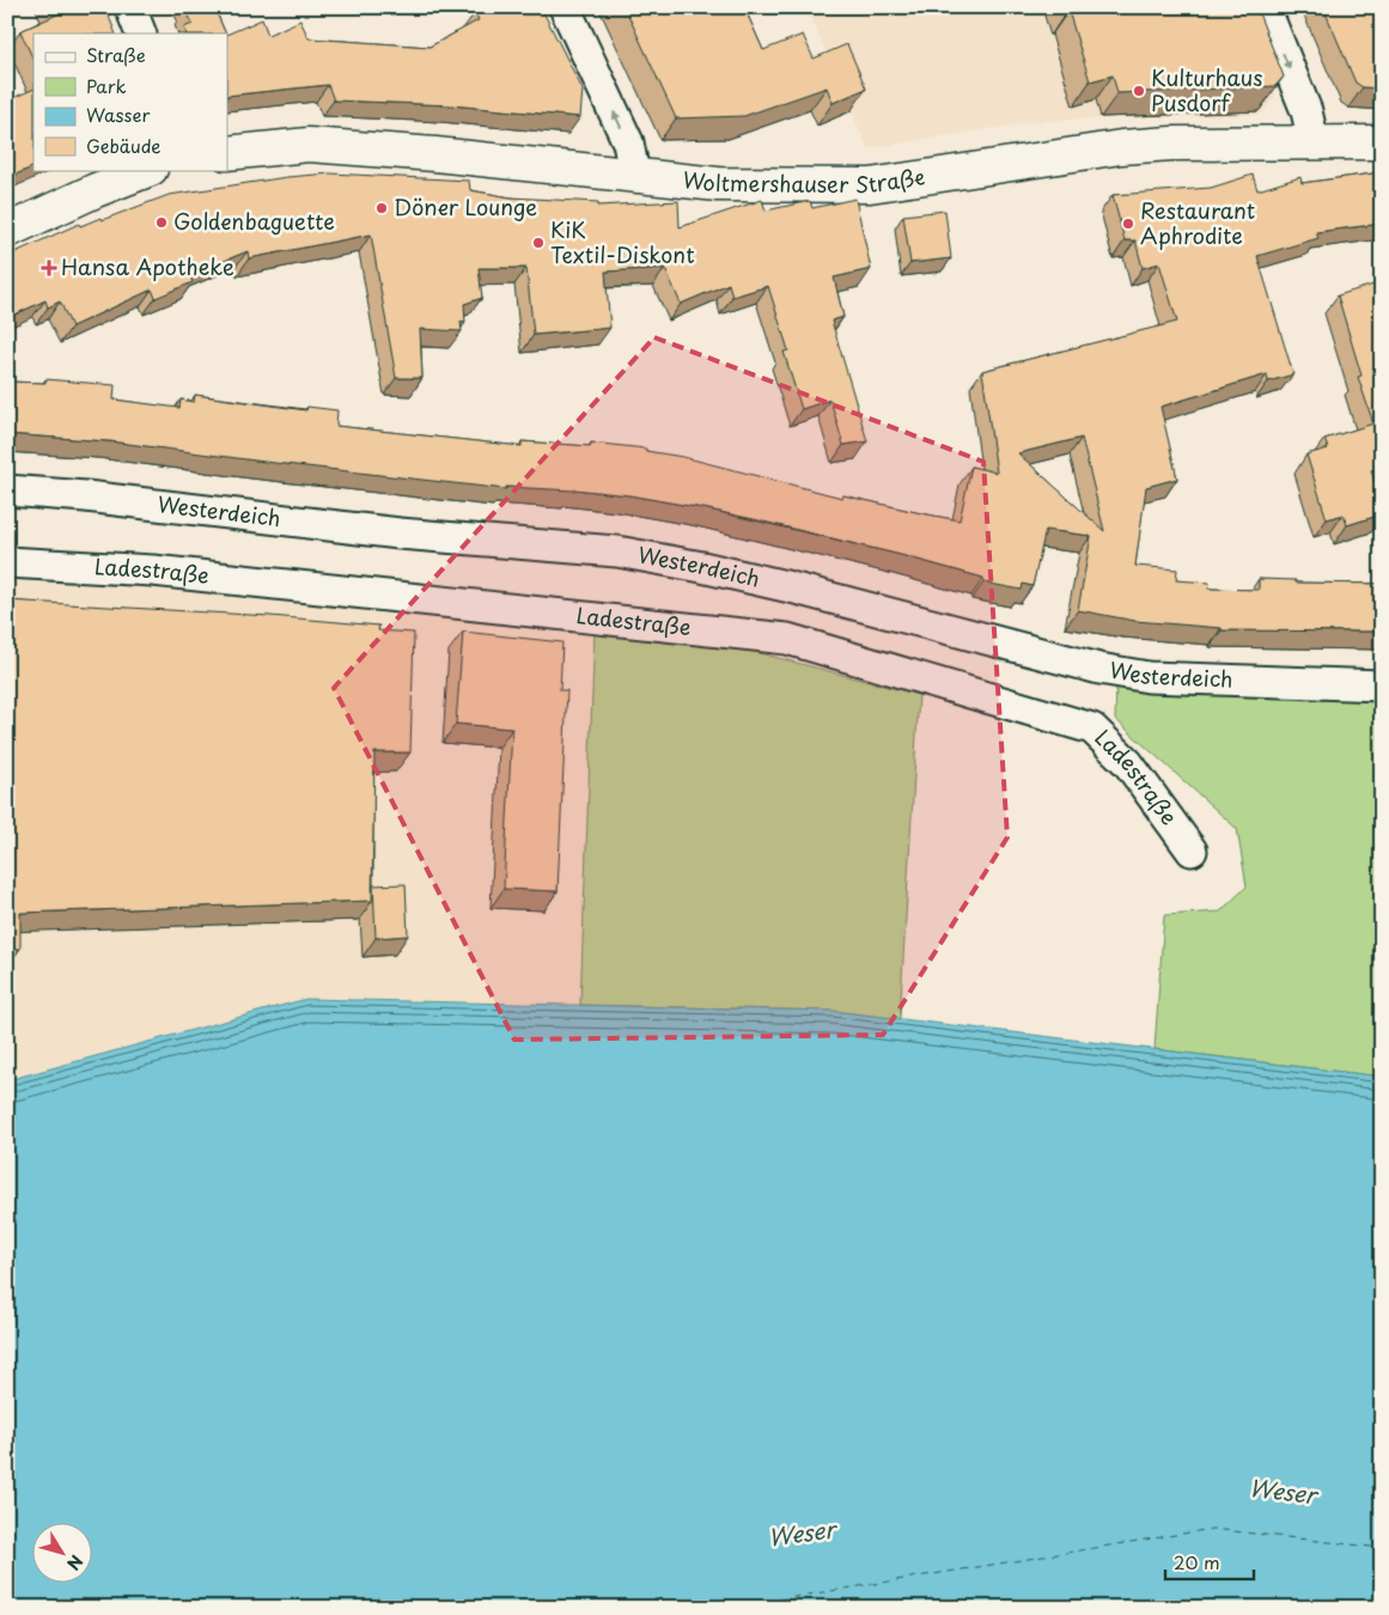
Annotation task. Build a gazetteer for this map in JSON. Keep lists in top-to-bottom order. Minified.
{"streets":{"street":["Woltmershauser Straße","Westerdeich","Ladestraße"]},"water":["Weser"],"places":{"other":["Kulturhaus Pusdorf","Döner Lounge","Goldenbaguette","Restaurant Aphrodite","KiK Textil-Diskont"],"health":["Hansa Apotheke"]},"legend":["Straße","Park","Wasser","Gebäude"],"scale_bar":"20 m","north":"bottom right"}
